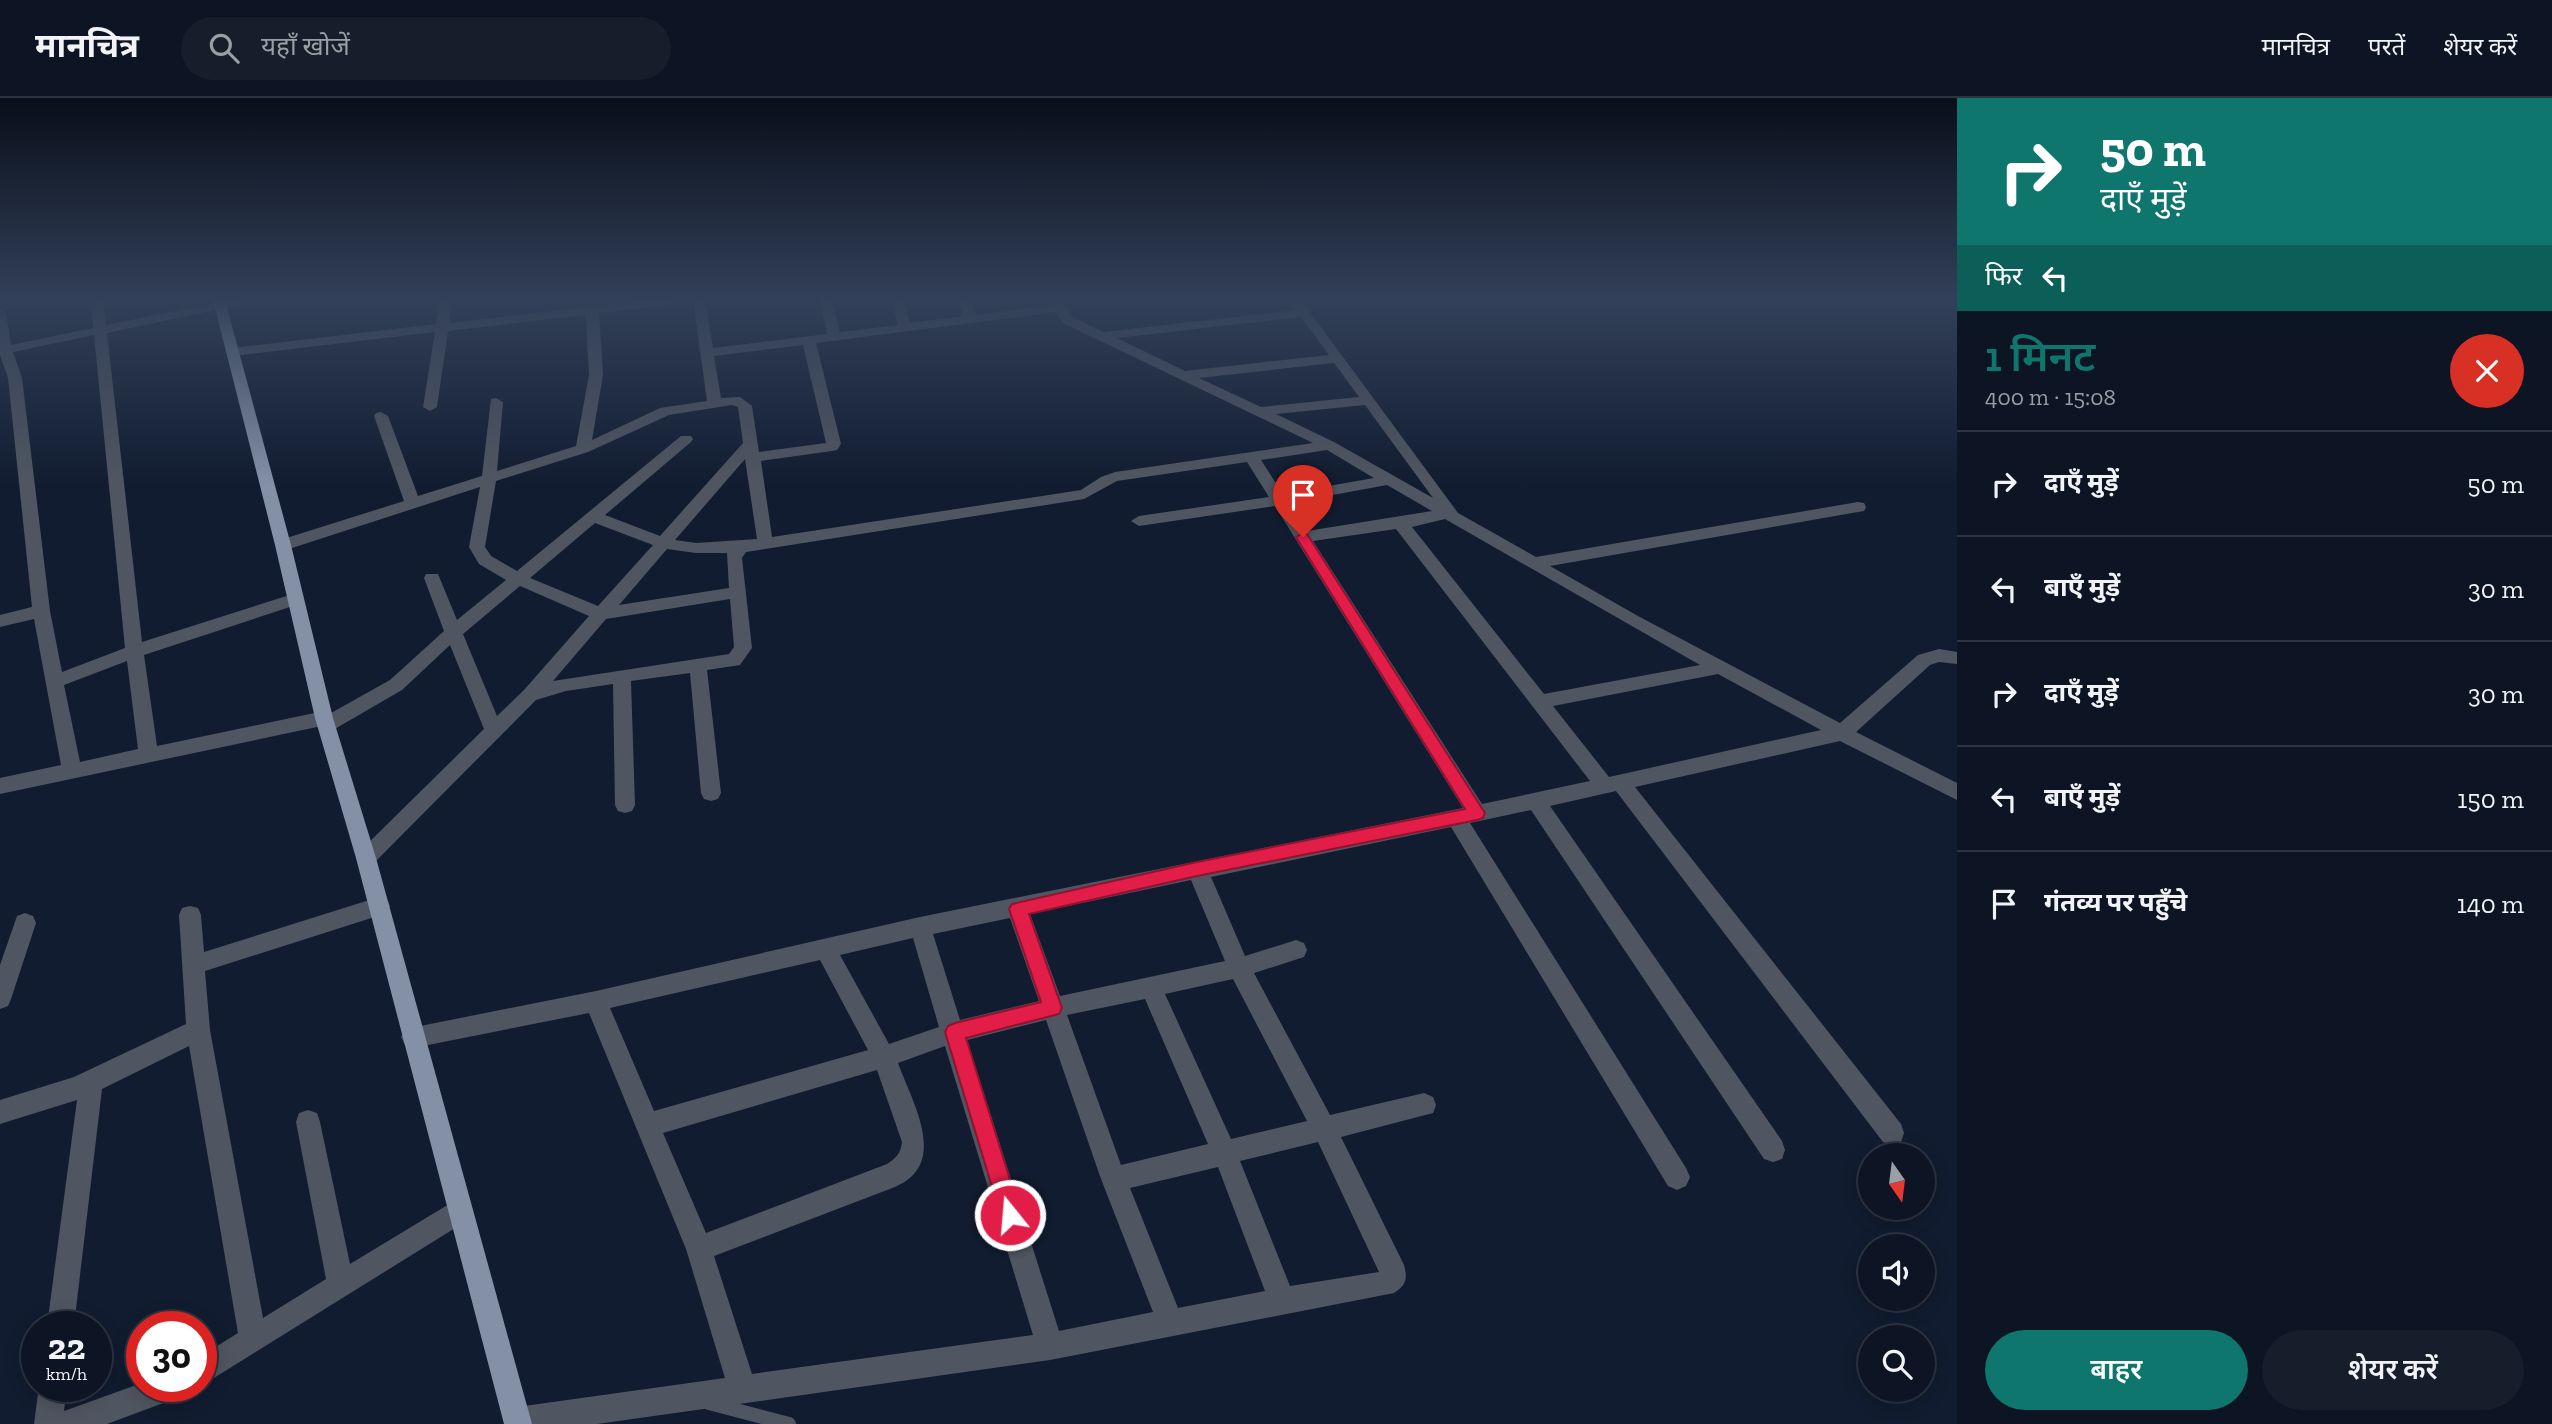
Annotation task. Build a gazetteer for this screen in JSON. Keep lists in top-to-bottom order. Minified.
{"north":"bottom","page":{"header":"मानचित्र","search":"यहाँ खोजें","nav":["मानचित्र","परतें","शेयर करें"],"turn":["50 m","दाएँ मुड़ें"],"then":"फिर","heading":["1 मिनट","400 m · 15:08"],"list":[{"name":"दाएँ मुड़ें","value":"50 m"},{"name":"बाएँ मुड़ें","value":"30 m"},{"name":"दाएँ मुड़ें","value":"30 m"},{"name":"बाएँ मुड़ें","value":"150 m"},{"name":"गंतव्य पर पहुँचे","value":"140 m"}],"speed":"22 km/h","limit":"30","buttons":["बाहर","शेयर करें"]}}
